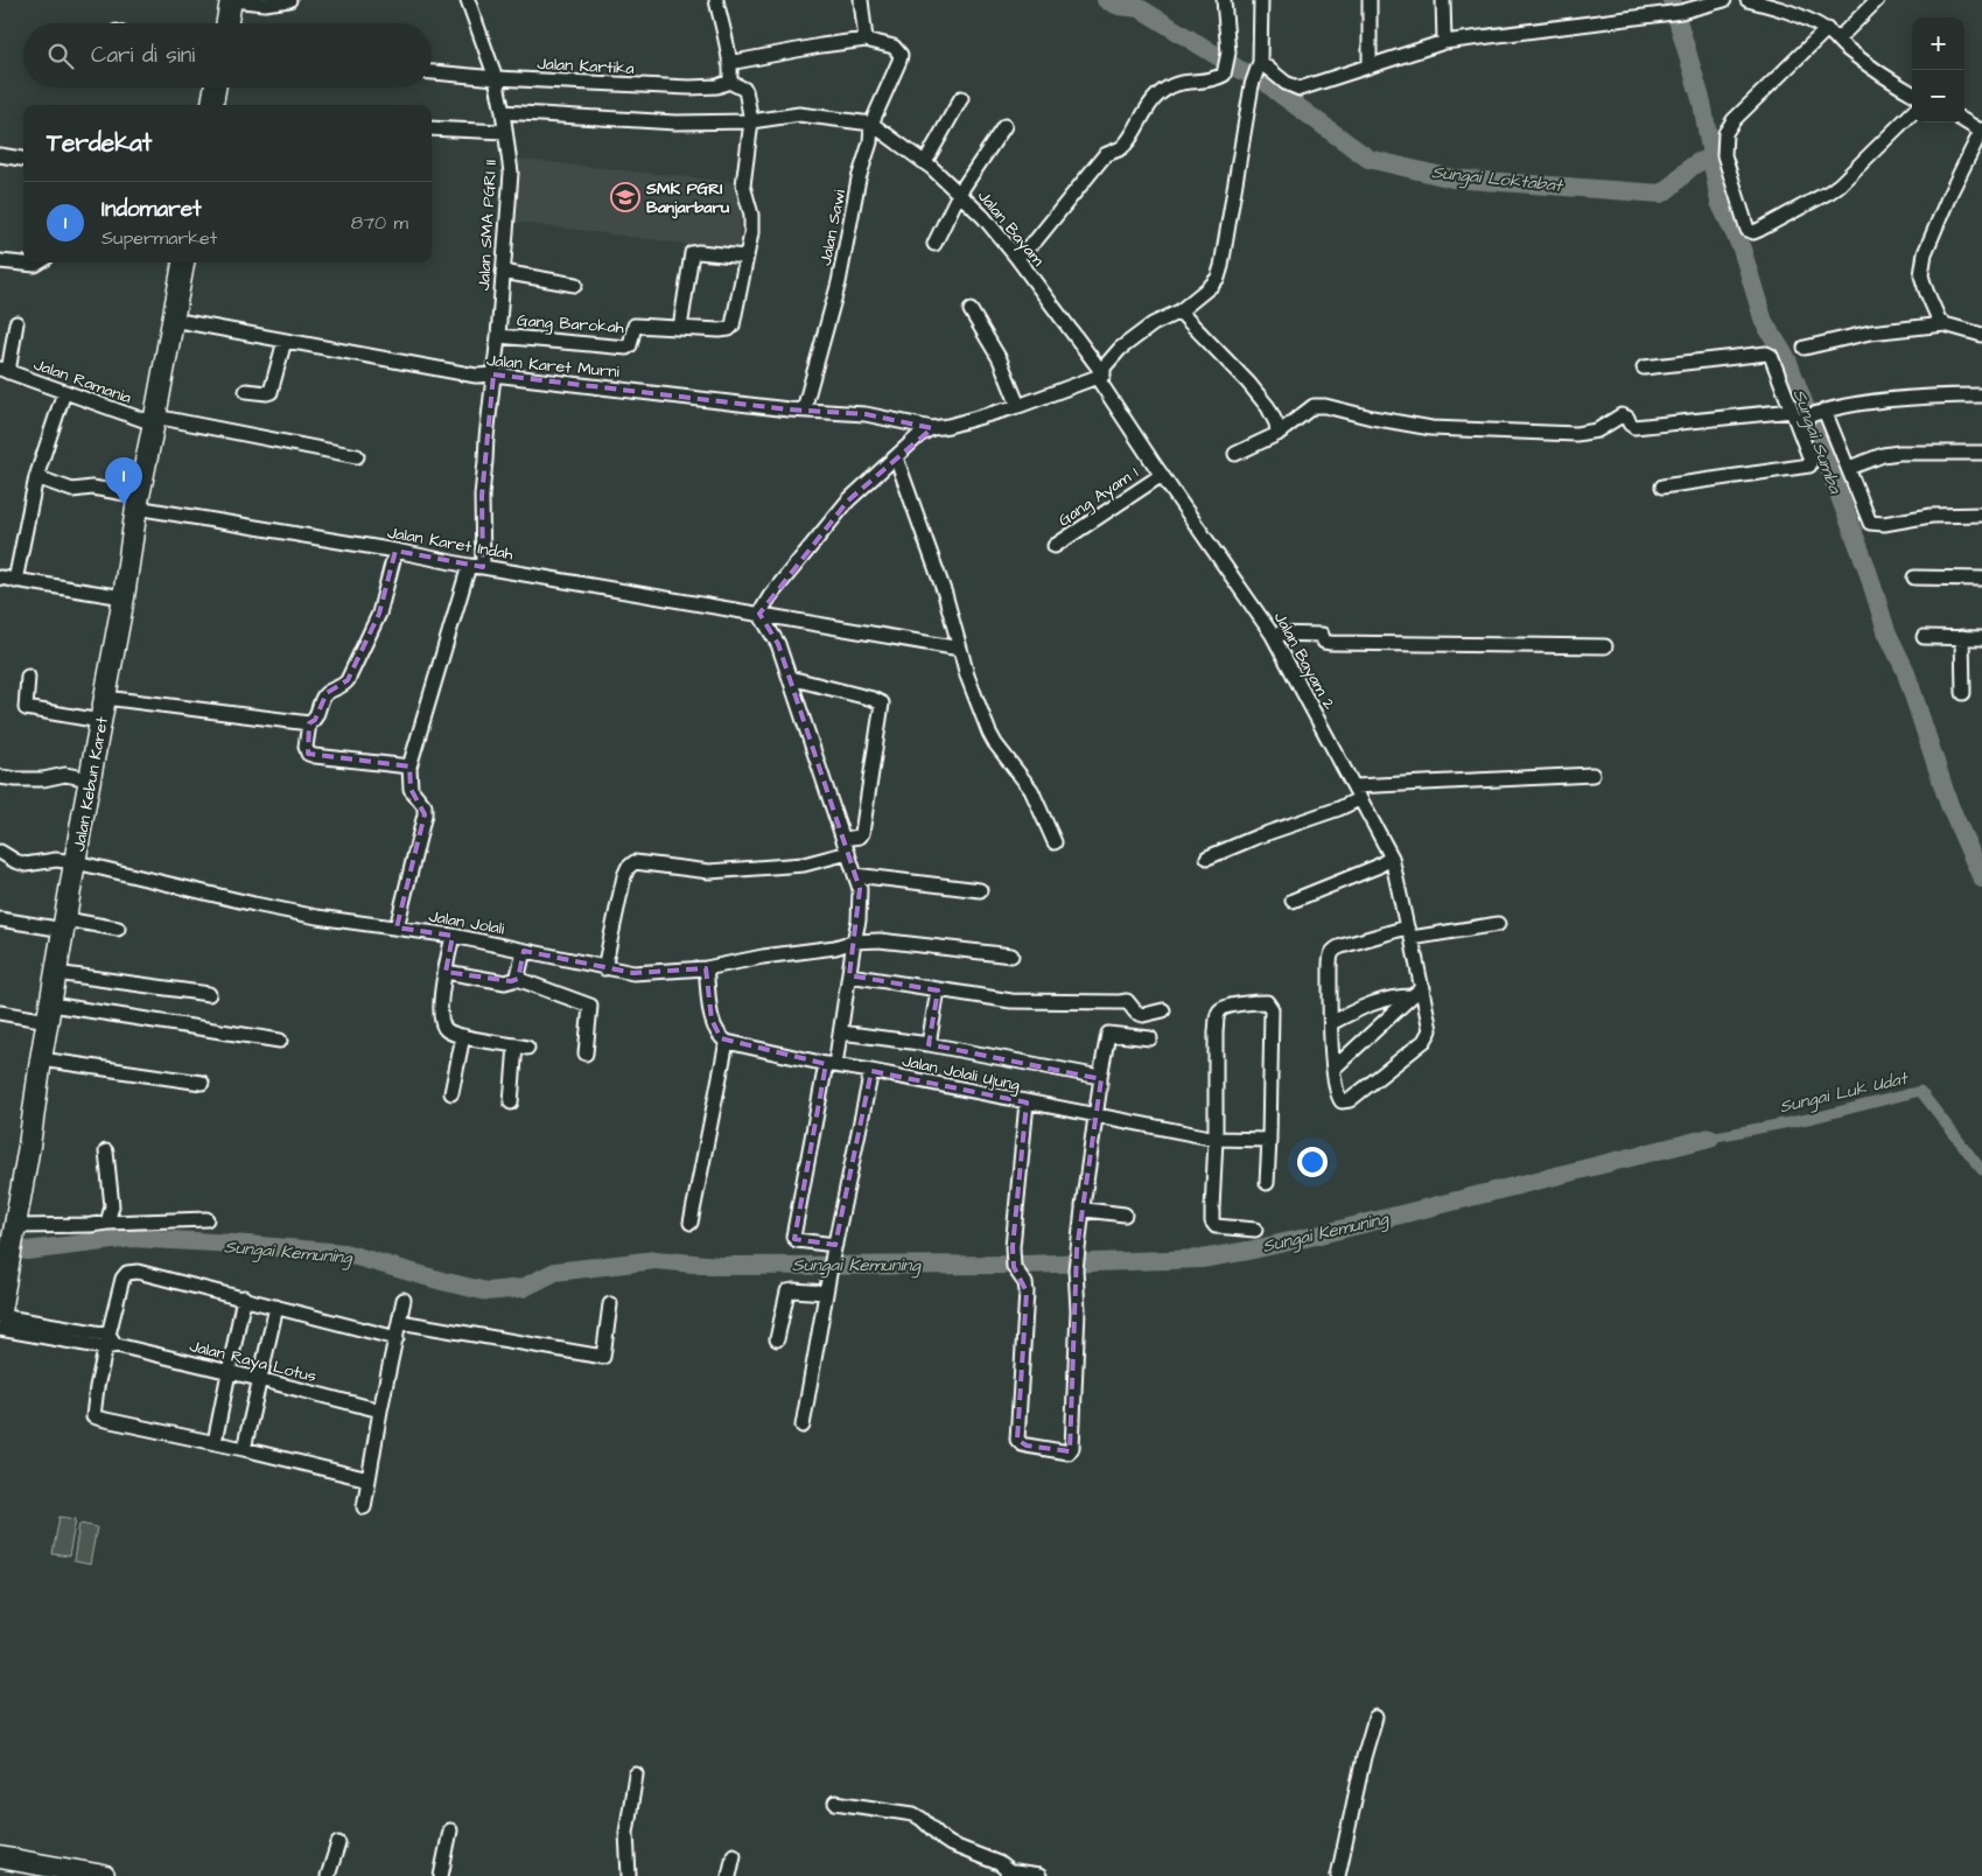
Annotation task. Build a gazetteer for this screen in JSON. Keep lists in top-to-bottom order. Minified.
{"streets":{"main road":["Jalan Kebun Karet"],"street":["Jalan Kartika","Jalan SMA PGRI II","Jalan Sawi","Jalan Bayam","Gang Barokah","Jalan Karet Murni","Jalan Ramania","Gang Ayam 1","Jalan Karet Indah","Jalan Bayam 2","Jalan Jolali","Jalan Jolali Ujung","Jalan Raya Lotus"]},"crossings":[["Jalan Kartika","Jalan SMA PGRI II"],["Jalan SMA PGRI II","Gang Barokah"],["Jalan SMA PGRI II","Jalan Karet Murni"],["Jalan SMA PGRI II","Jalan Karet Indah"],["Jalan Sawi","Jalan Bayam"],["Jalan Sawi","Jalan Karet Murni"],["Jalan Bayam","Jalan Bayam 2"],["Jalan Karet Murni","Jalan Kebun Karet"],["Jalan Ramania","Jalan Kebun Karet"],["Gang Ayam 1","Jalan Bayam 2"],["Jalan Karet Indah","Jalan Kebun Karet"],["Jalan Kebun Karet","Jalan Jolali"]],"water":["Sungai Loktabat","Sungai Sumba","Sungai Luk Udat","Sungai Kemuning"],"places":{"school or university":["SMK PGRI Banjarbaru"]},"page":{"map_buttons":["+","−"],"search":"Cari di sini","heading":"Terdekat","list":[{"mark":"1","name":"Indomaret","note":"Supermarket","value":"870 m"}],"pins":"1"}}
